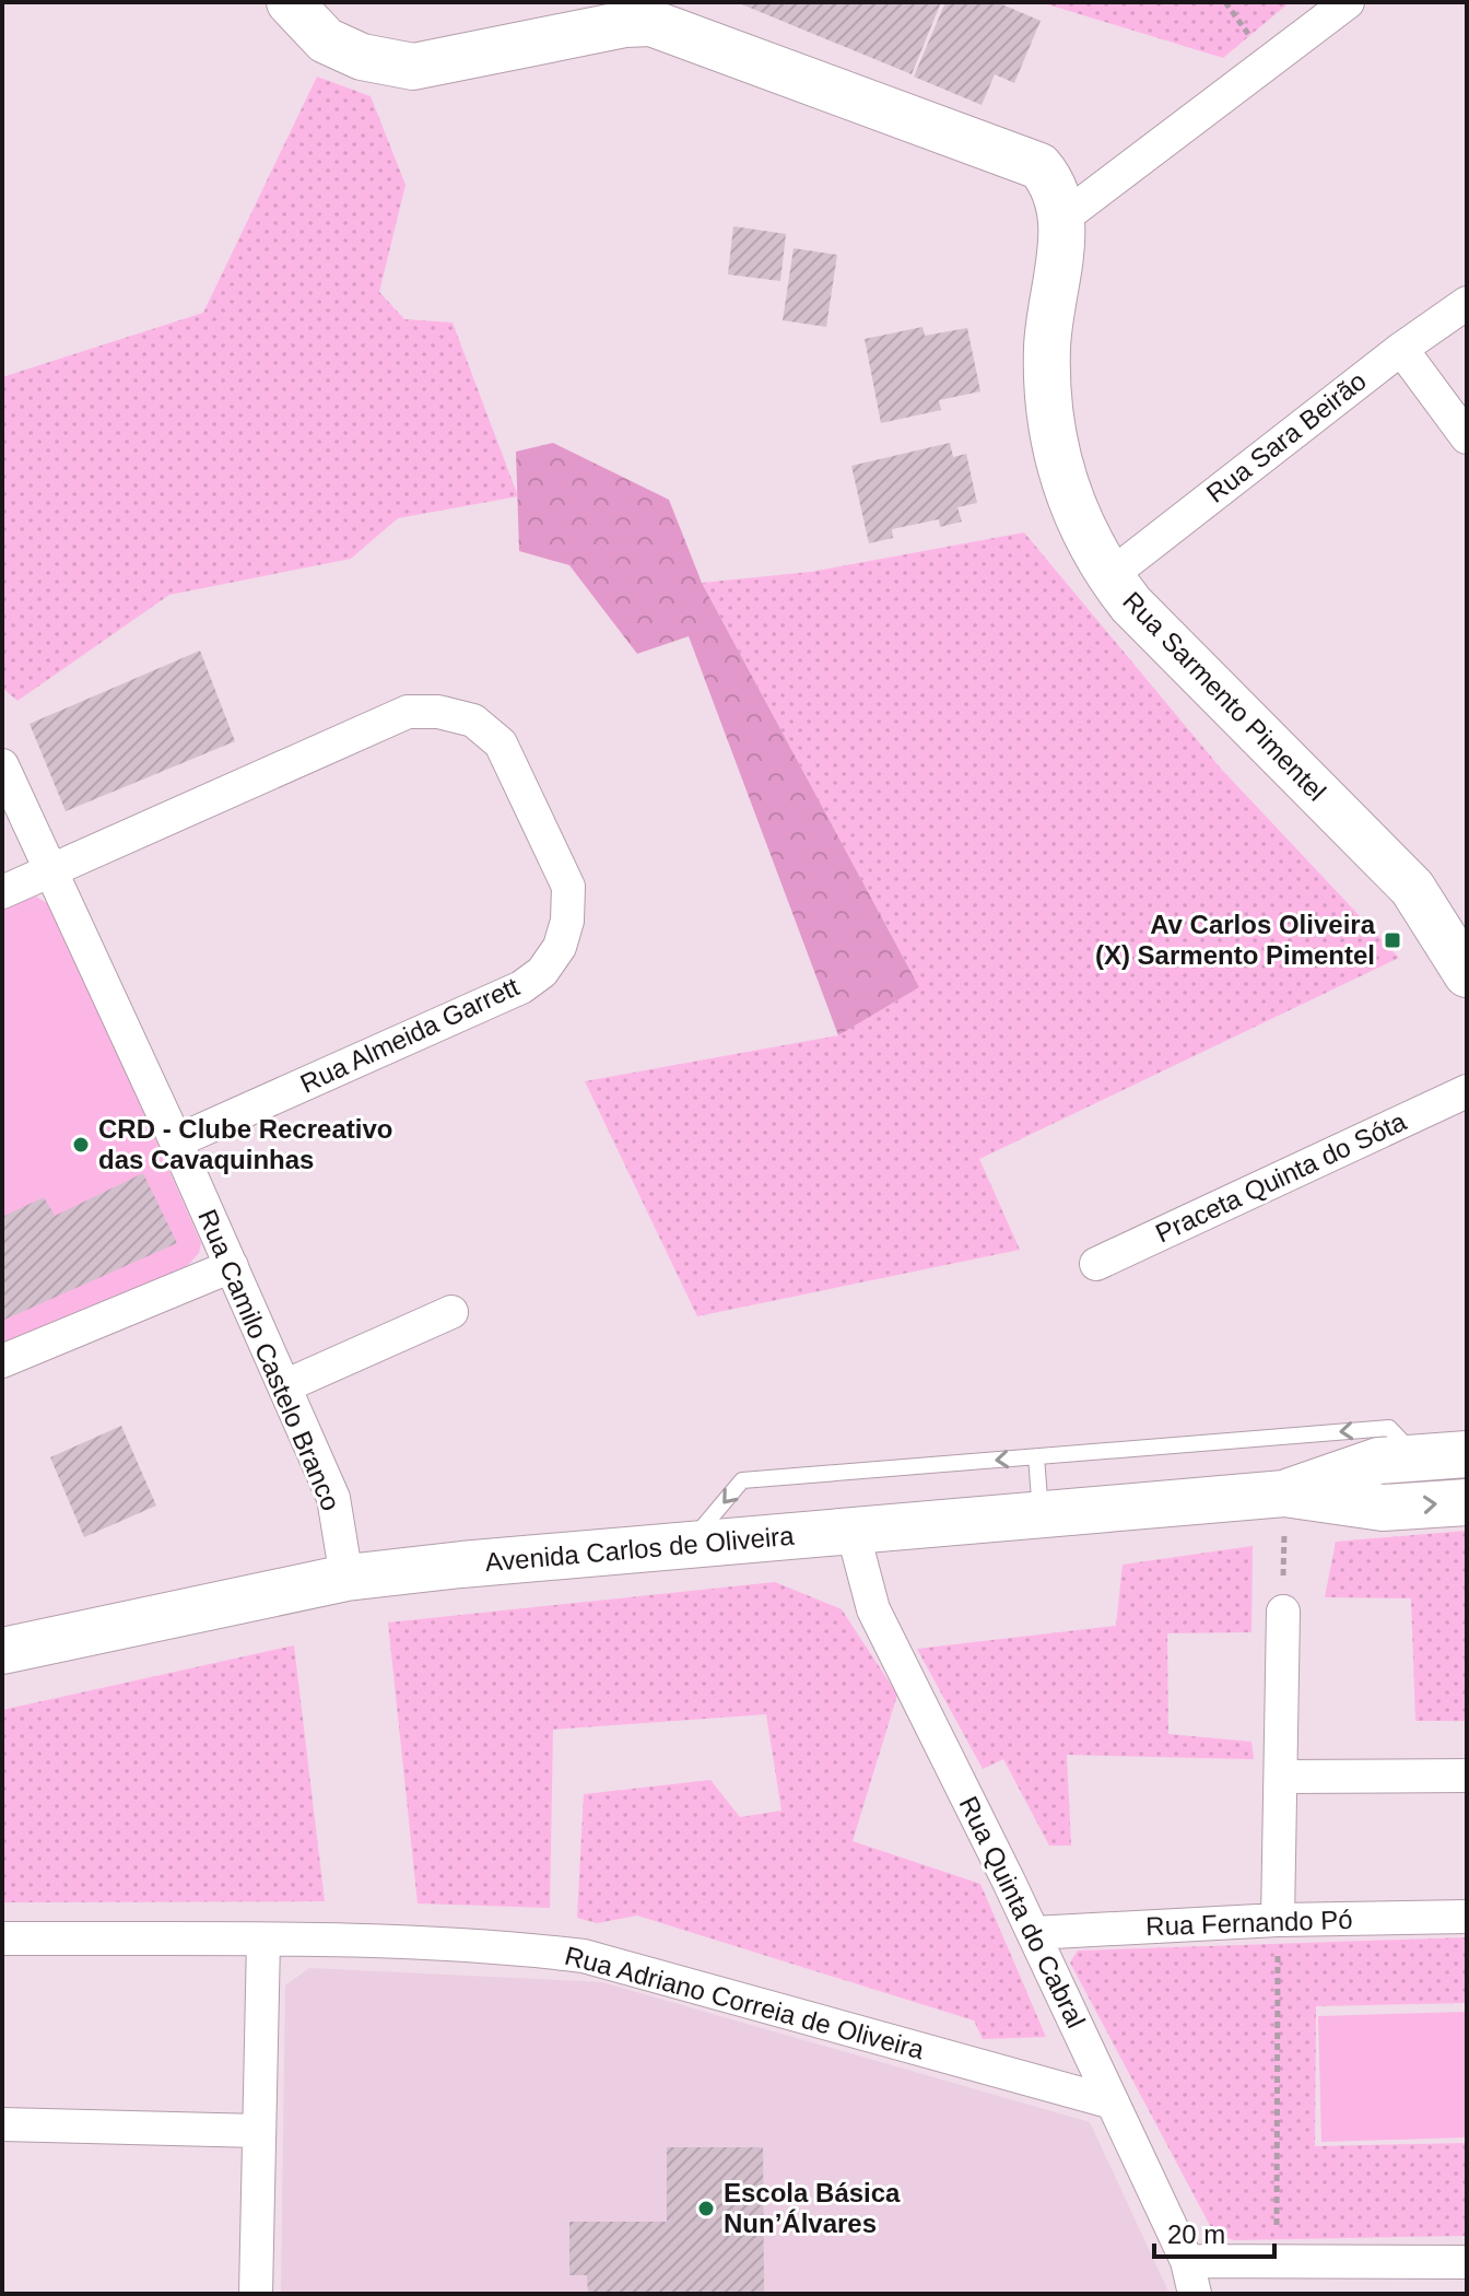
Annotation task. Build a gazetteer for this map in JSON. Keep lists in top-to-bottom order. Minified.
{"streets":{"street":["Rua Sara Beirão","Rua Sarmento Pimentel","Rua Almeida Garrett","Praceta Quinta do Sóta","Rua Camilo Castelo Branco","Avenida Carlos de Oliveira","Rua Quinta do Cabral","Rua Fernando Pó","Rua Adriano Correia de Oliveira"]},"crossings":[["Rua Sara Beirão","Rua Sarmento Pimentel"],["Rua Almeida Garrett","Rua Camilo Castelo Branco"],["Rua Camilo Castelo Branco","Avenida Carlos de Oliveira"],["Avenida Carlos de Oliveira","Rua Quinta do Cabral"],["Rua Quinta do Cabral","Rua Fernando Pó"],["Rua Quinta do Cabral","Rua Adriano Correia de Oliveira"]],"places":{"transit":["Av Carlos Oliveira (X) Sarmento Pimentel"],"other":["CRD - Clube Recreativo das Cavaquinhas","Escola Básica Nun’Álvares"]},"scale_bar":"20 m"}
